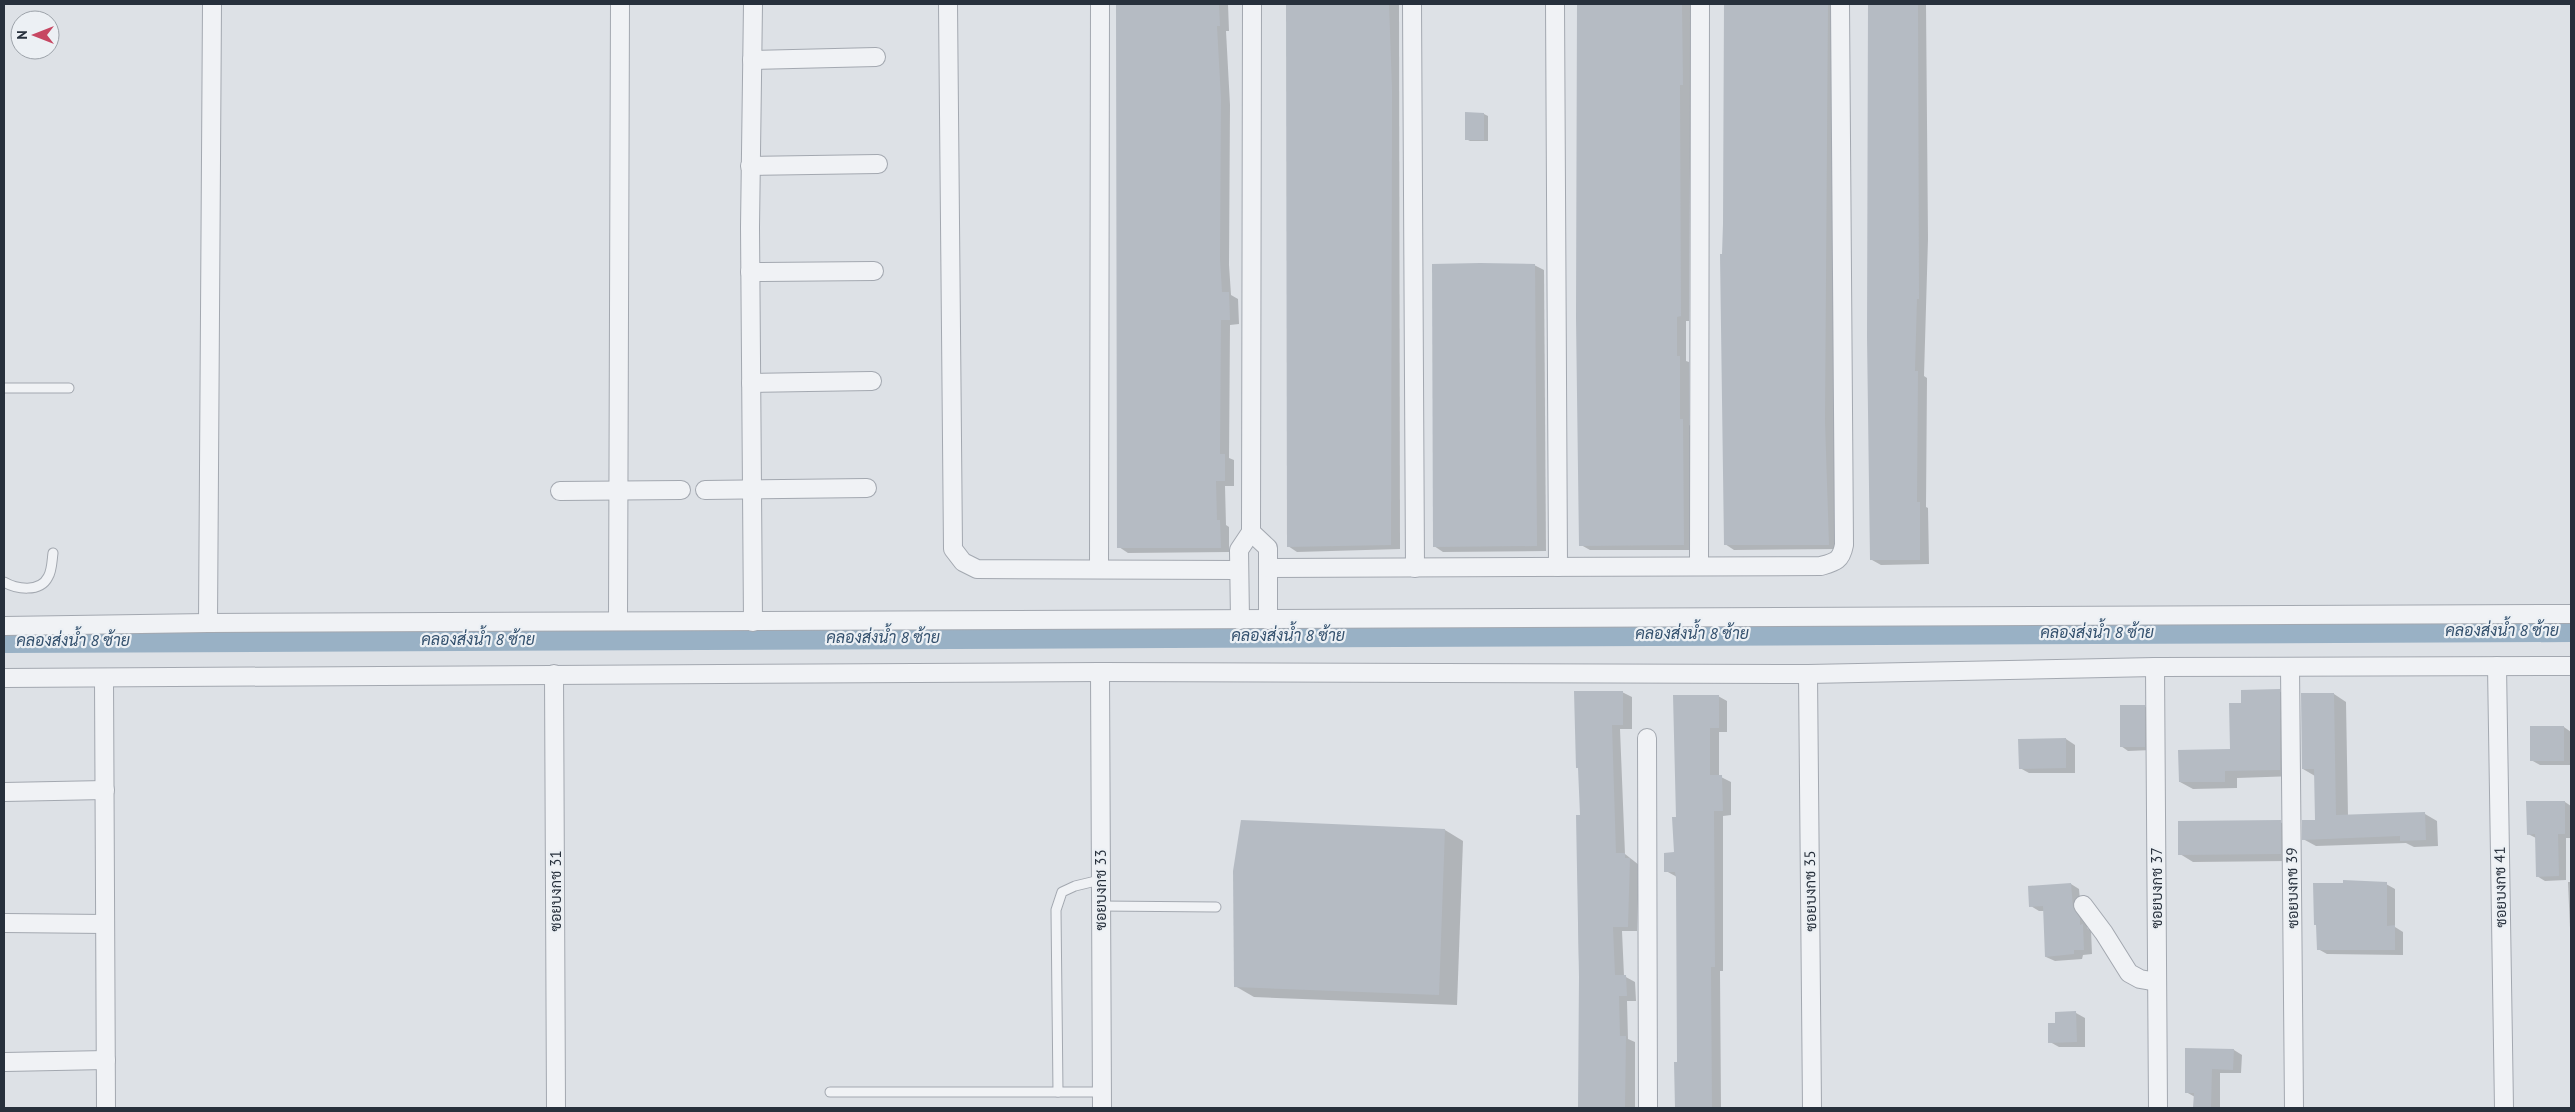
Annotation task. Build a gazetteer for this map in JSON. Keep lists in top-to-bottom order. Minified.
{"streets":{"street":["ซอยบงกช 41","ซอยบงกช 37","ซอยบงกช 39","ซอยบงกช 33","ซอยบงกช 31","ซอยบงกช 35"]},"water":["คลองส่งน้ำ 8 ซ้าย"],"north":"left"}
